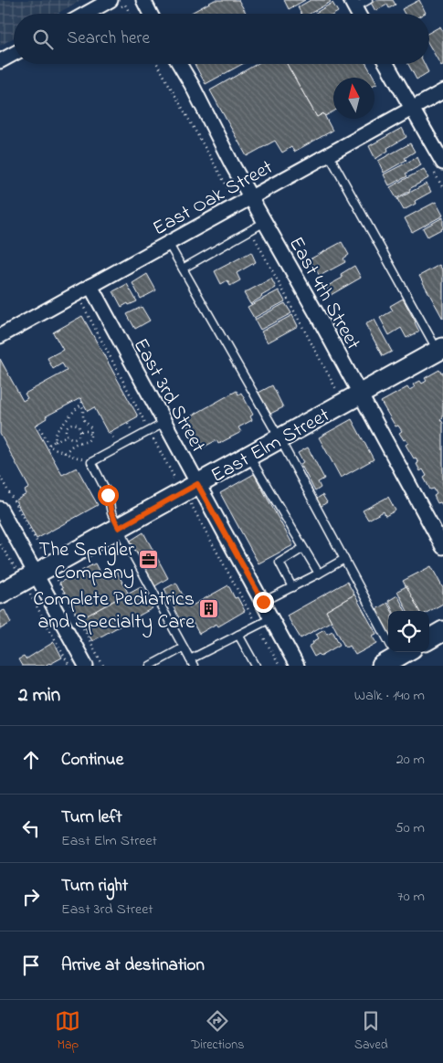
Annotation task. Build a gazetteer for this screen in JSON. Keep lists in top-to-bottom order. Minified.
{"streets":{"main road":["East Elm Street"],"street":["East Oak Street","East 4th Street","East 3rd Street"]},"crossings":[["East Oak Street","East 4th Street"],["East Oak Street","East 3rd Street"],["East 4th Street","East Elm Street"],["East 3rd Street","East Elm Street"]],"places":{"office":["The Sprigler Company"],"building":["Complete Pediatrics and Specialty Care"]},"north":"top","page":{"search":"Search here","heading":["2 min","Walk · 140 m"],"list":[["Continue","20 m"],["Turn left","East Elm Street","50 m"],["Turn right","East 3rd Street","70 m"],"Arrive at destination"],"nav":["Map","Directions","Saved"]}}
